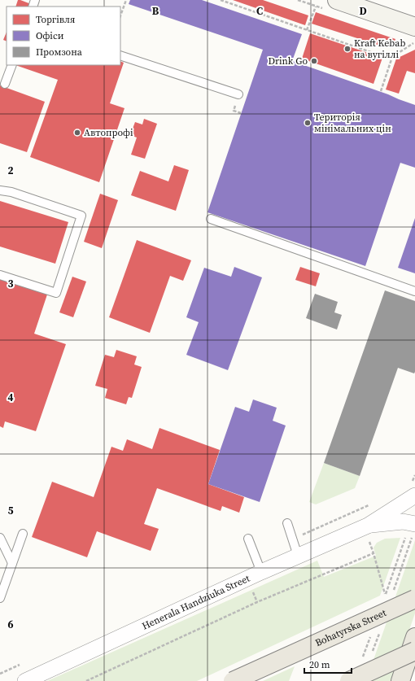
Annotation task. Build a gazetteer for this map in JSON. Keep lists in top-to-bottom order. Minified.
{"streets":{"main road":["Bohatyrska Street"],"street":["Henerala Handziuka Street"]},"places":["Kraft Kebab на вугіллі","Drink Go","Територія мінімальних цін","Автопрофі"],"legend":["Торгівля","Офіси","Промзона"],"scale_bar":"20 m","grid":{"columns":["B","C","D"],"rows":["2","3","4","5","6"]}}
